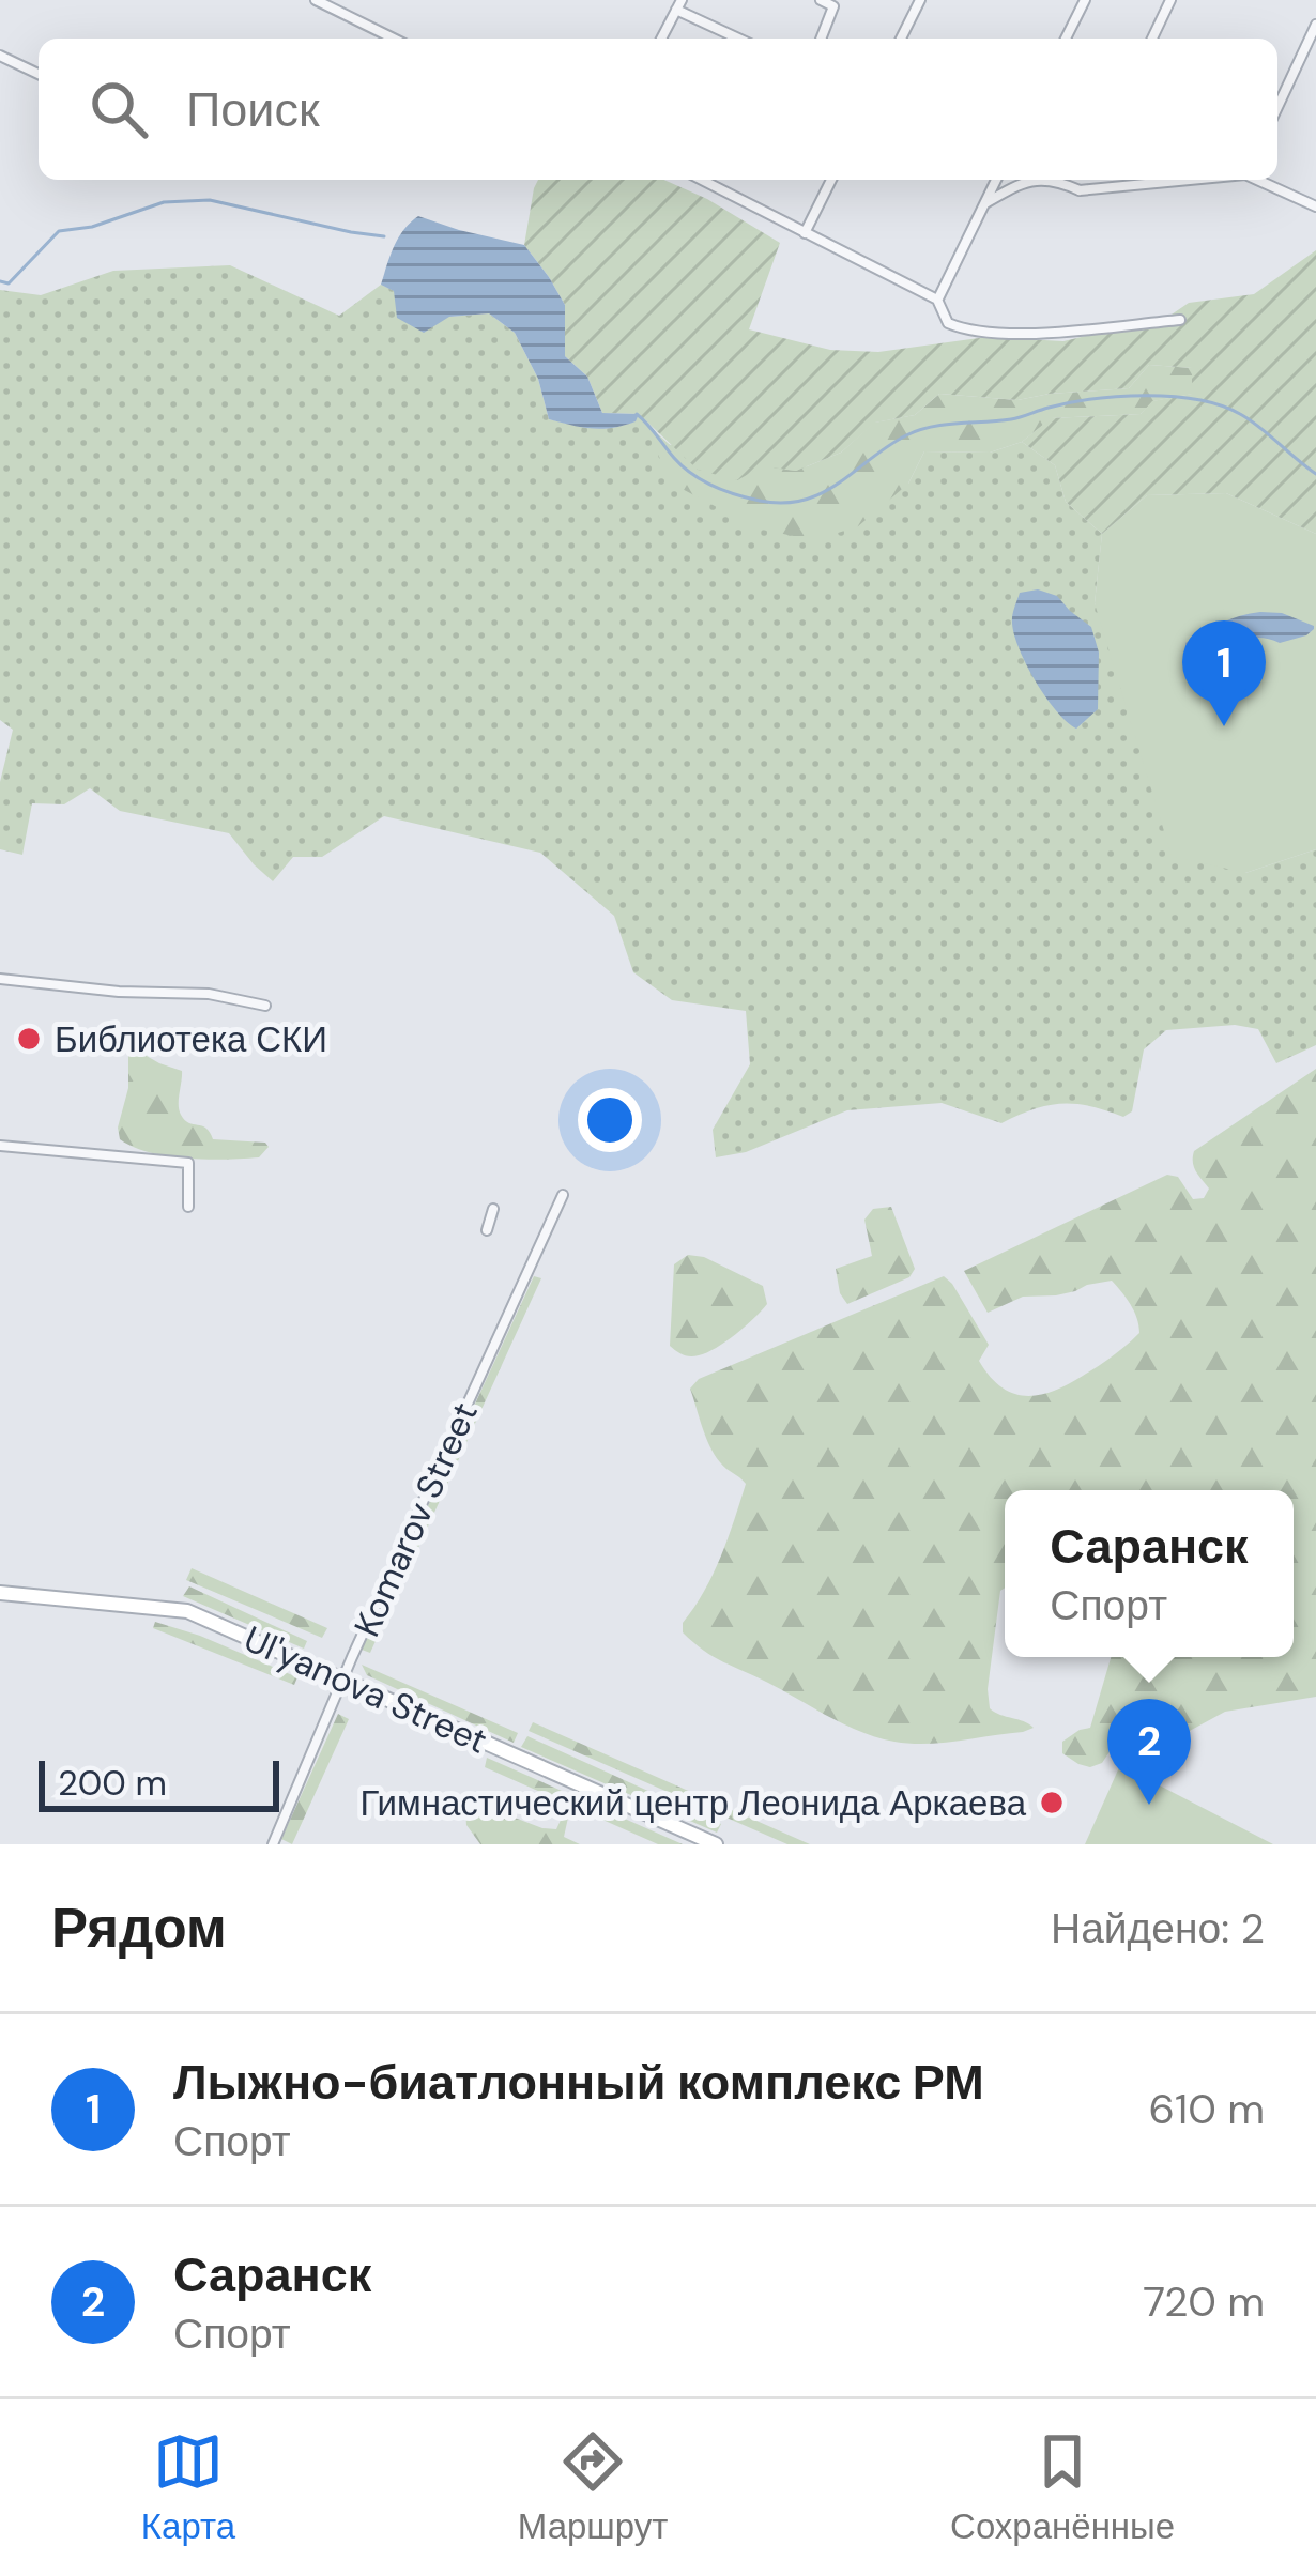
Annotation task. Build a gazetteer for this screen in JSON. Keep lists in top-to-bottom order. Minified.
{"streets":{"main road":["Ul'yanova Street"],"street":["Komarov Street"]},"crossings":[["Komarov Street","Ul'yanova Street"]],"places":["Библиотека СКИ","Гимнастический центр Леонида Аркаева"],"scale_bar":"200 m","page":{"search":"Поиск","pins":["1","2"],"popup":["Саранск","Спорт"],"scale":"200 m","heading":["Рядом","Найдено: 2"],"list":[{"mark":"1","name":"Лыжно-биатлонный комплекс РМ","note":"Спорт","value":"610 m"},{"mark":"2","name":"Саранск","note":"Спорт","value":"720 m"}],"nav":["Карта","Маршрут","Сохранённые"]}}
